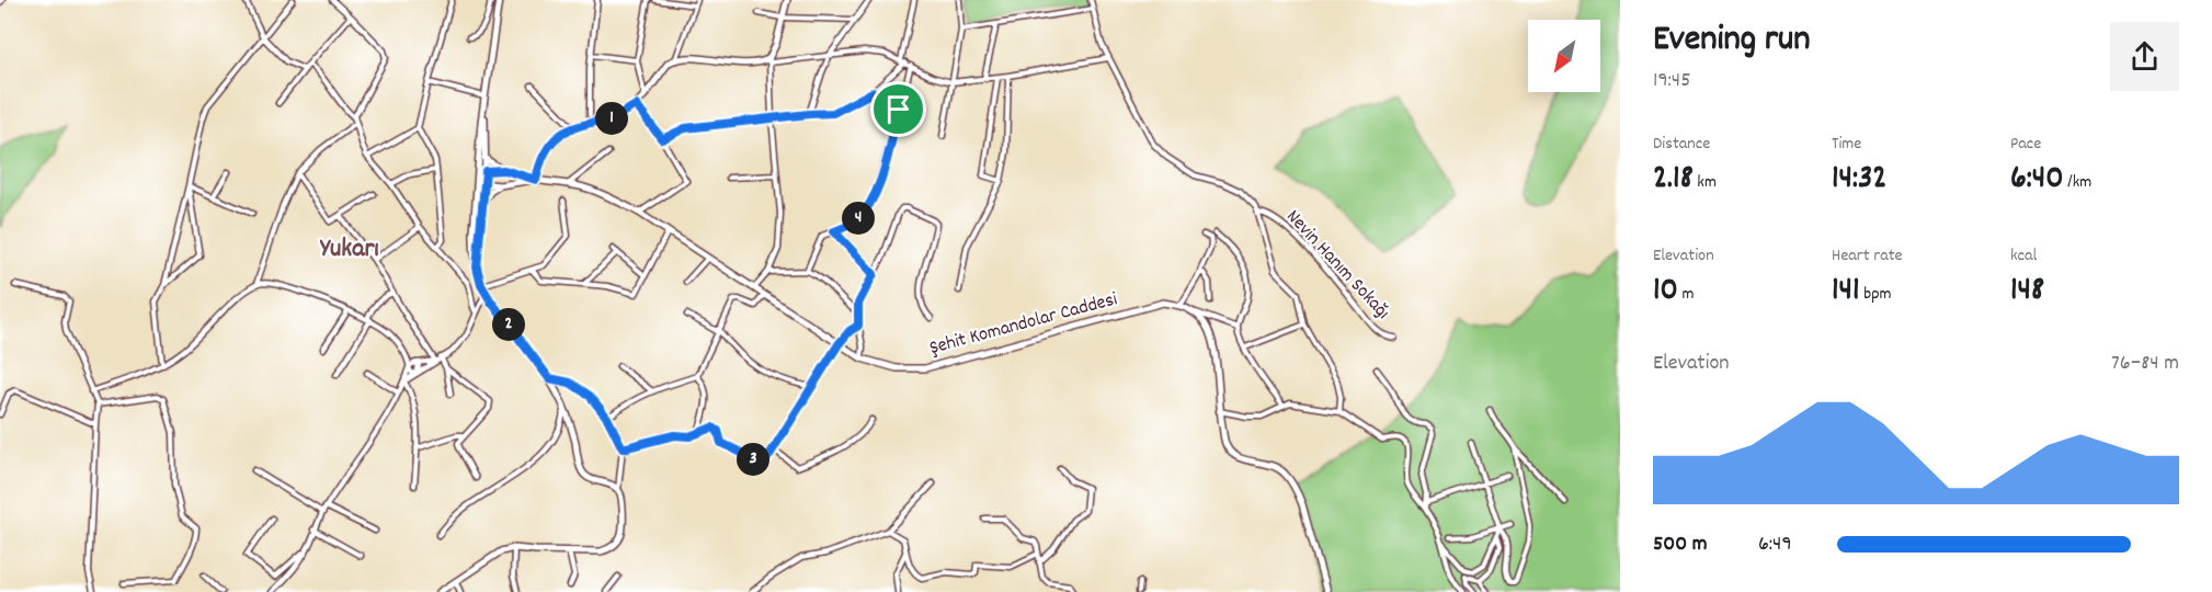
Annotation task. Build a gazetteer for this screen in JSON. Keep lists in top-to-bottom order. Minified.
{"streets":{"street":["Nevin Hanım Sokağı","Şehit Komandolar Caddesi"]},"districts":["Yukarı"],"north":"bottom left","page":{"heading":["Evening run","19:45"],"pins":["1","4","2","3"],"stats":[["Distance","2.18 km"],["Time","14:32"],["Pace","6:40 /km"],["Elevation","10 m"],["Heart rate","141 bpm"],["kcal","148"]],"chart":["Elevation","76–84 m"],"list":[{"name":"500 m","note":"6:49"}]}}
